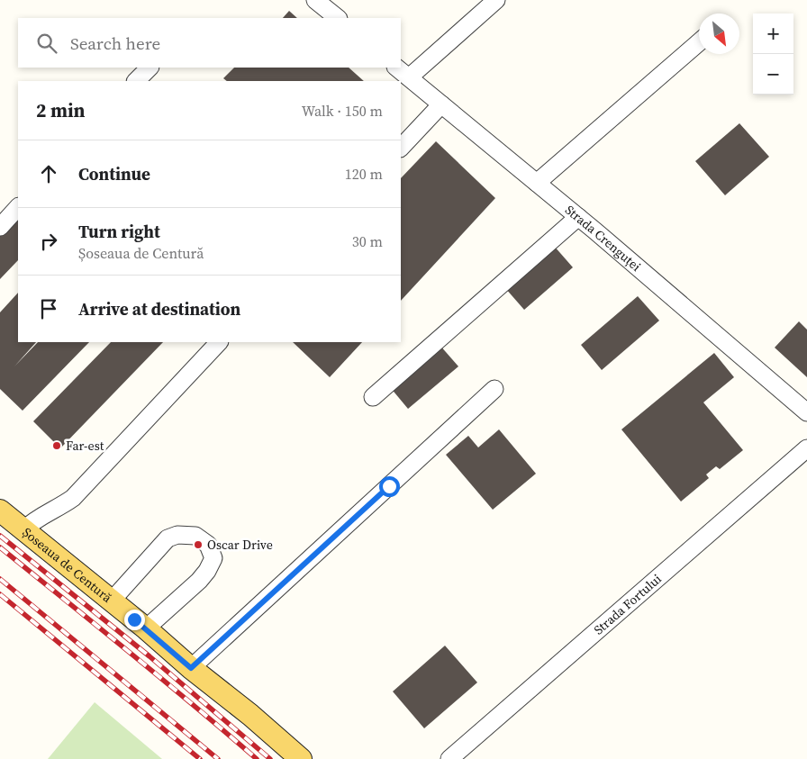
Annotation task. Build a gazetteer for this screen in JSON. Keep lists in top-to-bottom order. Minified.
{"streets":{"main road":["Șoseaua de Centură"],"street":["Strada Crenguței","Strada Fortului"]},"places":["Far-est","Oscar Drive"],"north":"bottom right","page":{"map_buttons":["+","−"],"search":"Search here","heading":["2 min","Walk · 150 m"],"list":[["Continue","120 m"],["Turn right","Șoseaua de Centură","30 m"],"Arrive at destination"]}}
